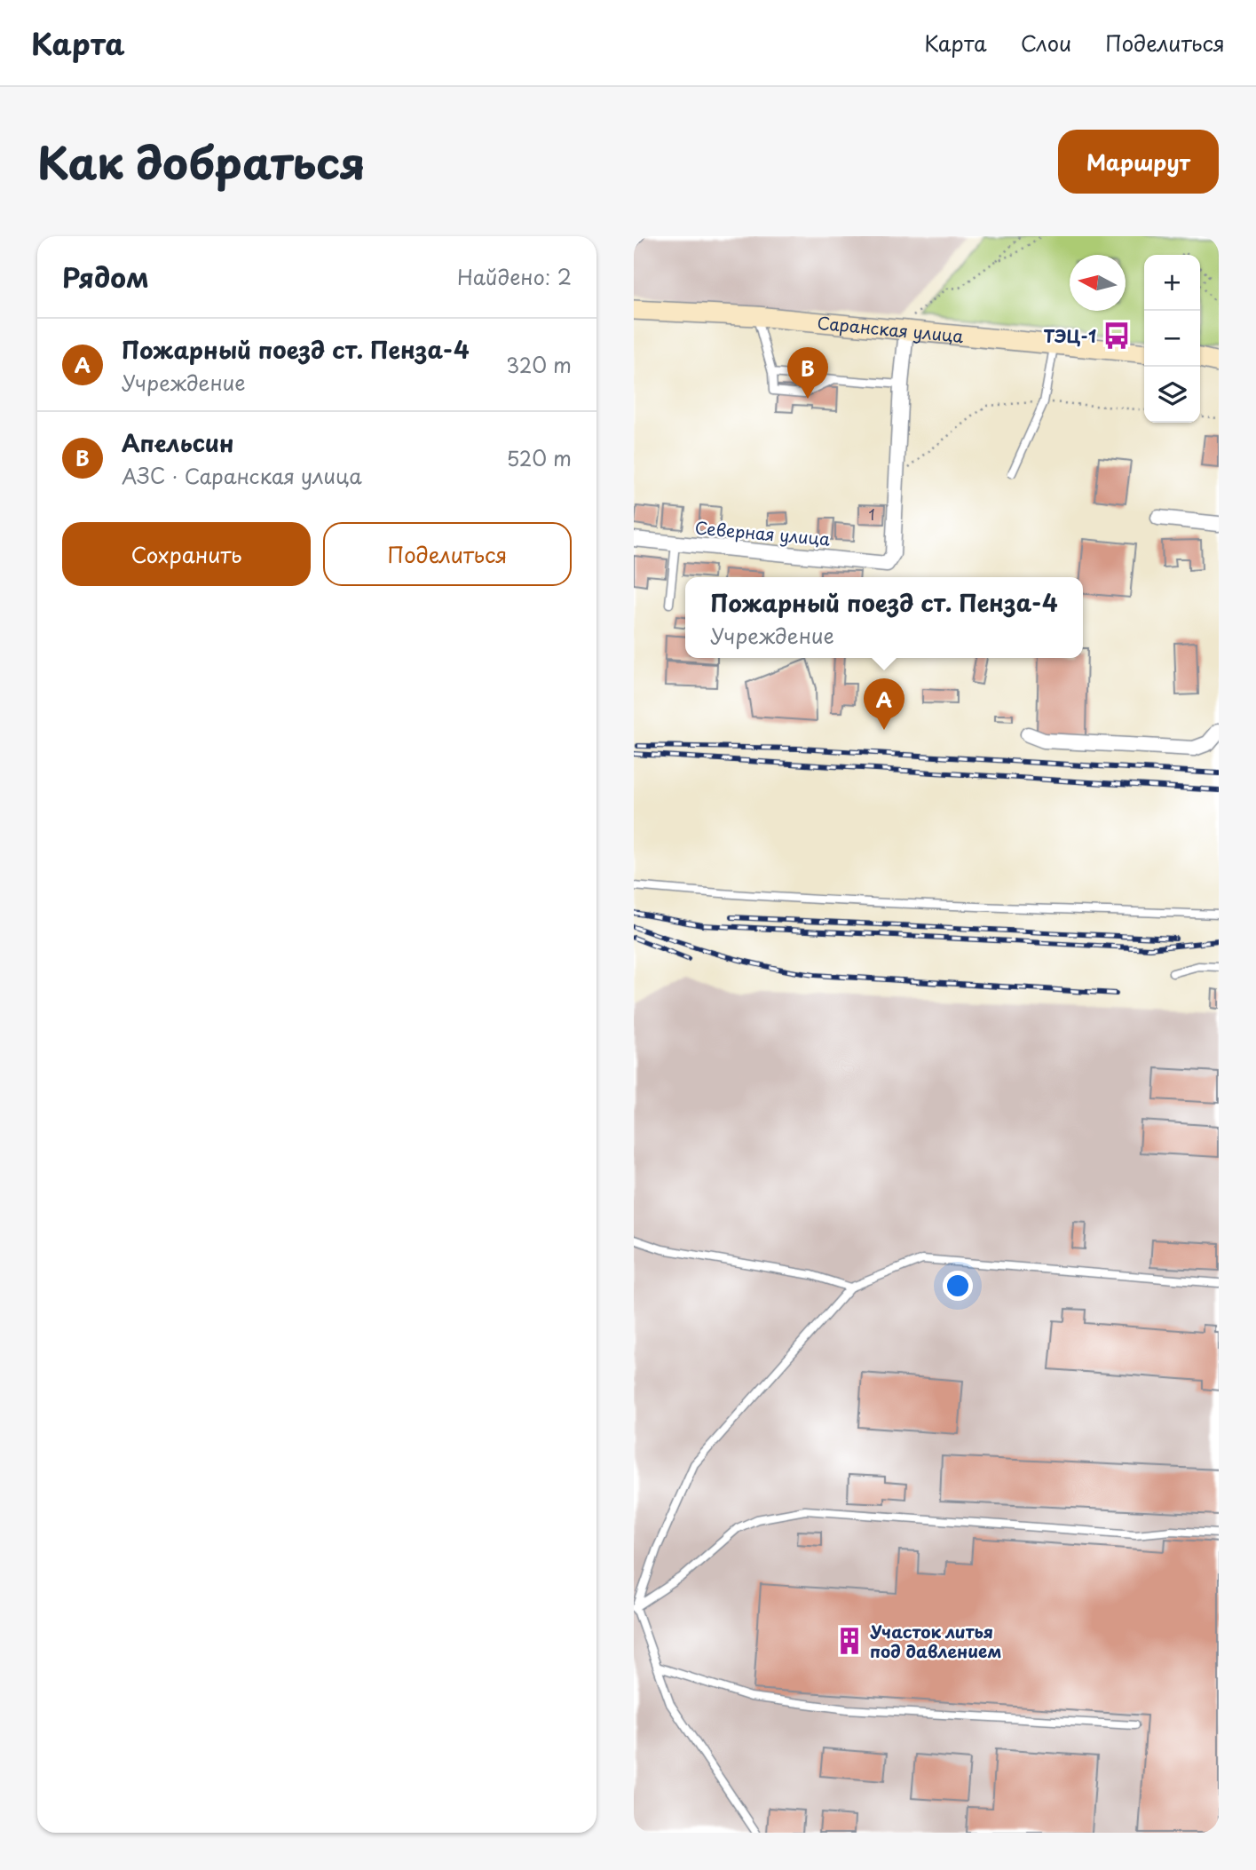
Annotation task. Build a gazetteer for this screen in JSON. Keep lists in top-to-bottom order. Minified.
{"streets":{"main road":["Саранская улица"],"street":["Северная улица"]},"places":{"bus stop":["ТЭЦ-1"],"building":["Участок литья под давлением"]},"house_numbers":["1"],"north":"left","page":{"header":"Карта","nav":["Карта","Слои","Поделиться"],"title":"Как добраться","buttons":["Маршрут",["Сохранить","Поделиться"]],"heading":["Рядом","Найдено: 2"],"map_buttons":["+","−"],"list":[{"mark":"A","name":"Пожарный поезд ст. Пенза-4","note":"Учреждение","value":"320 m"},{"mark":"B","name":"Апельсин","note":"АЗС · Саранская улица","value":"520 m"}],"pins":["B","A"],"popup":["Пожарный поезд ст. Пенза-4","Учреждение"]}}
